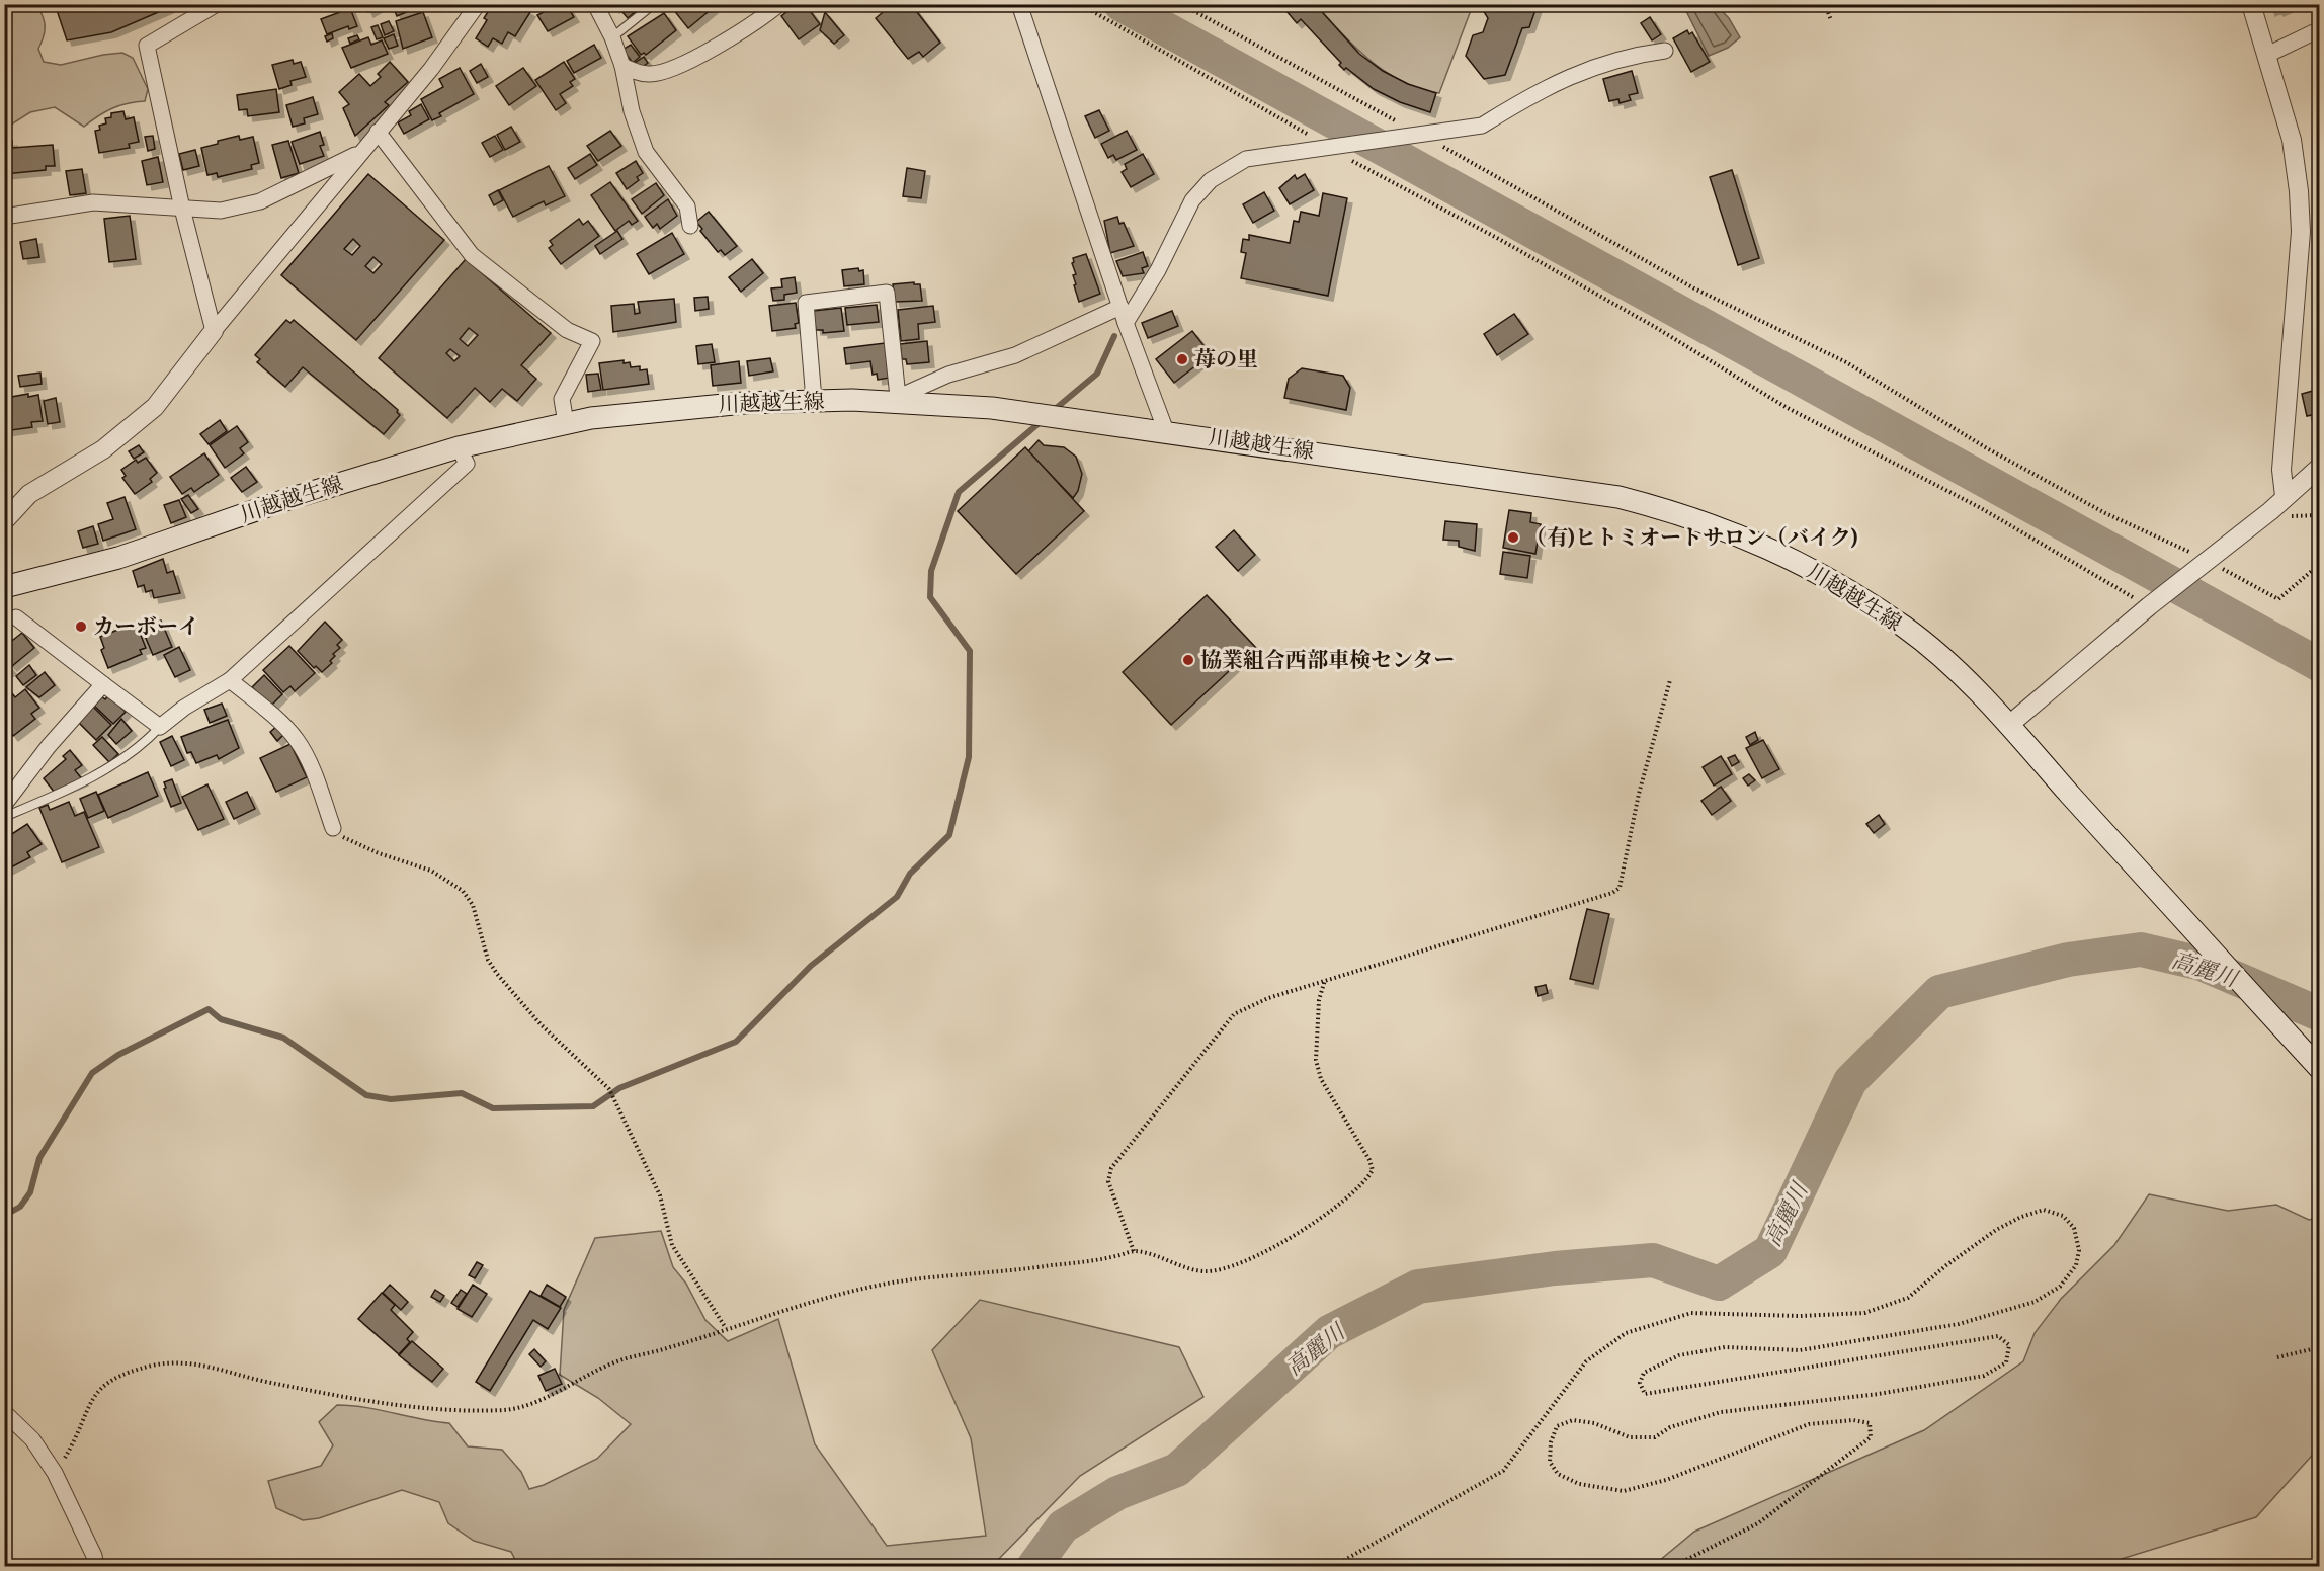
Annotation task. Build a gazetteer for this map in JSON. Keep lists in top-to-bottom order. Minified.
{"streets":{"main road":["川越越生線"]},"water":["高麗川"],"places":["苺の里","（有)ヒトミオートサロン（バイク)","カーボーイ","協業組合西部車検センター"]}
